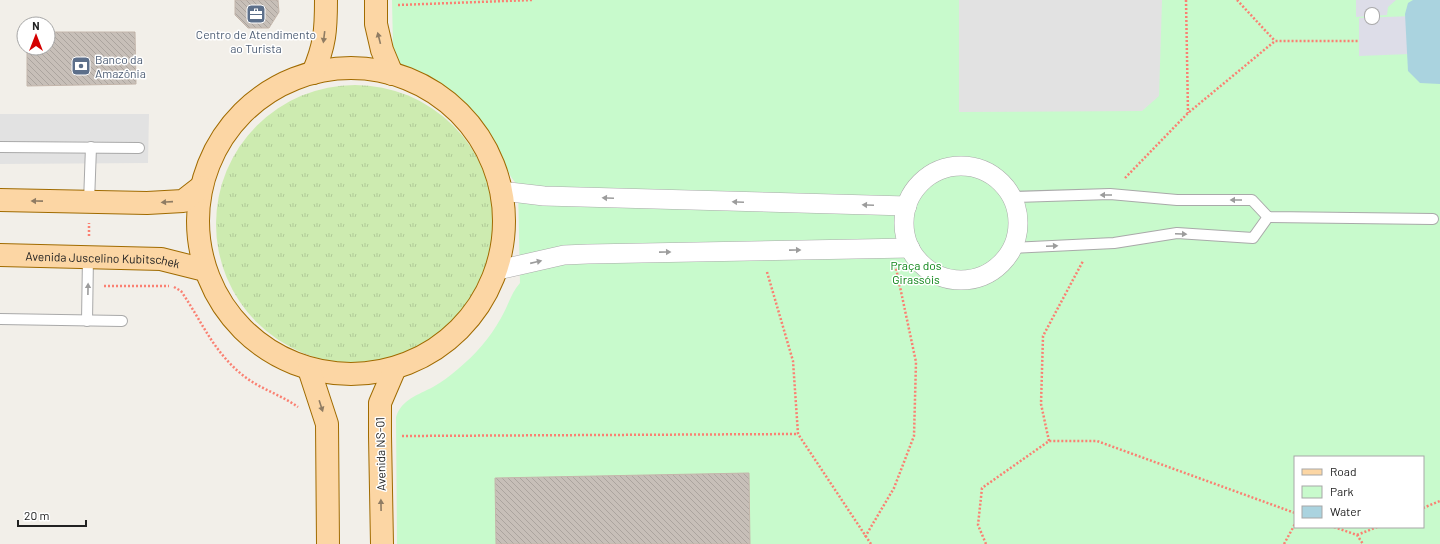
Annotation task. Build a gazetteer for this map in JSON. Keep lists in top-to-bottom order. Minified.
{"streets":{"main road":["Avenida Juscelino Kubitschek","Avenida NS-01"]},"parks":["Praça dos Girassóis"],"places":{"office":["Centro de Atendimento ao Turista"],"bank":["Banco da Amazônia"]},"legend":["Road","Park","Water"],"scale_bar":"20 m","north":"top"}
